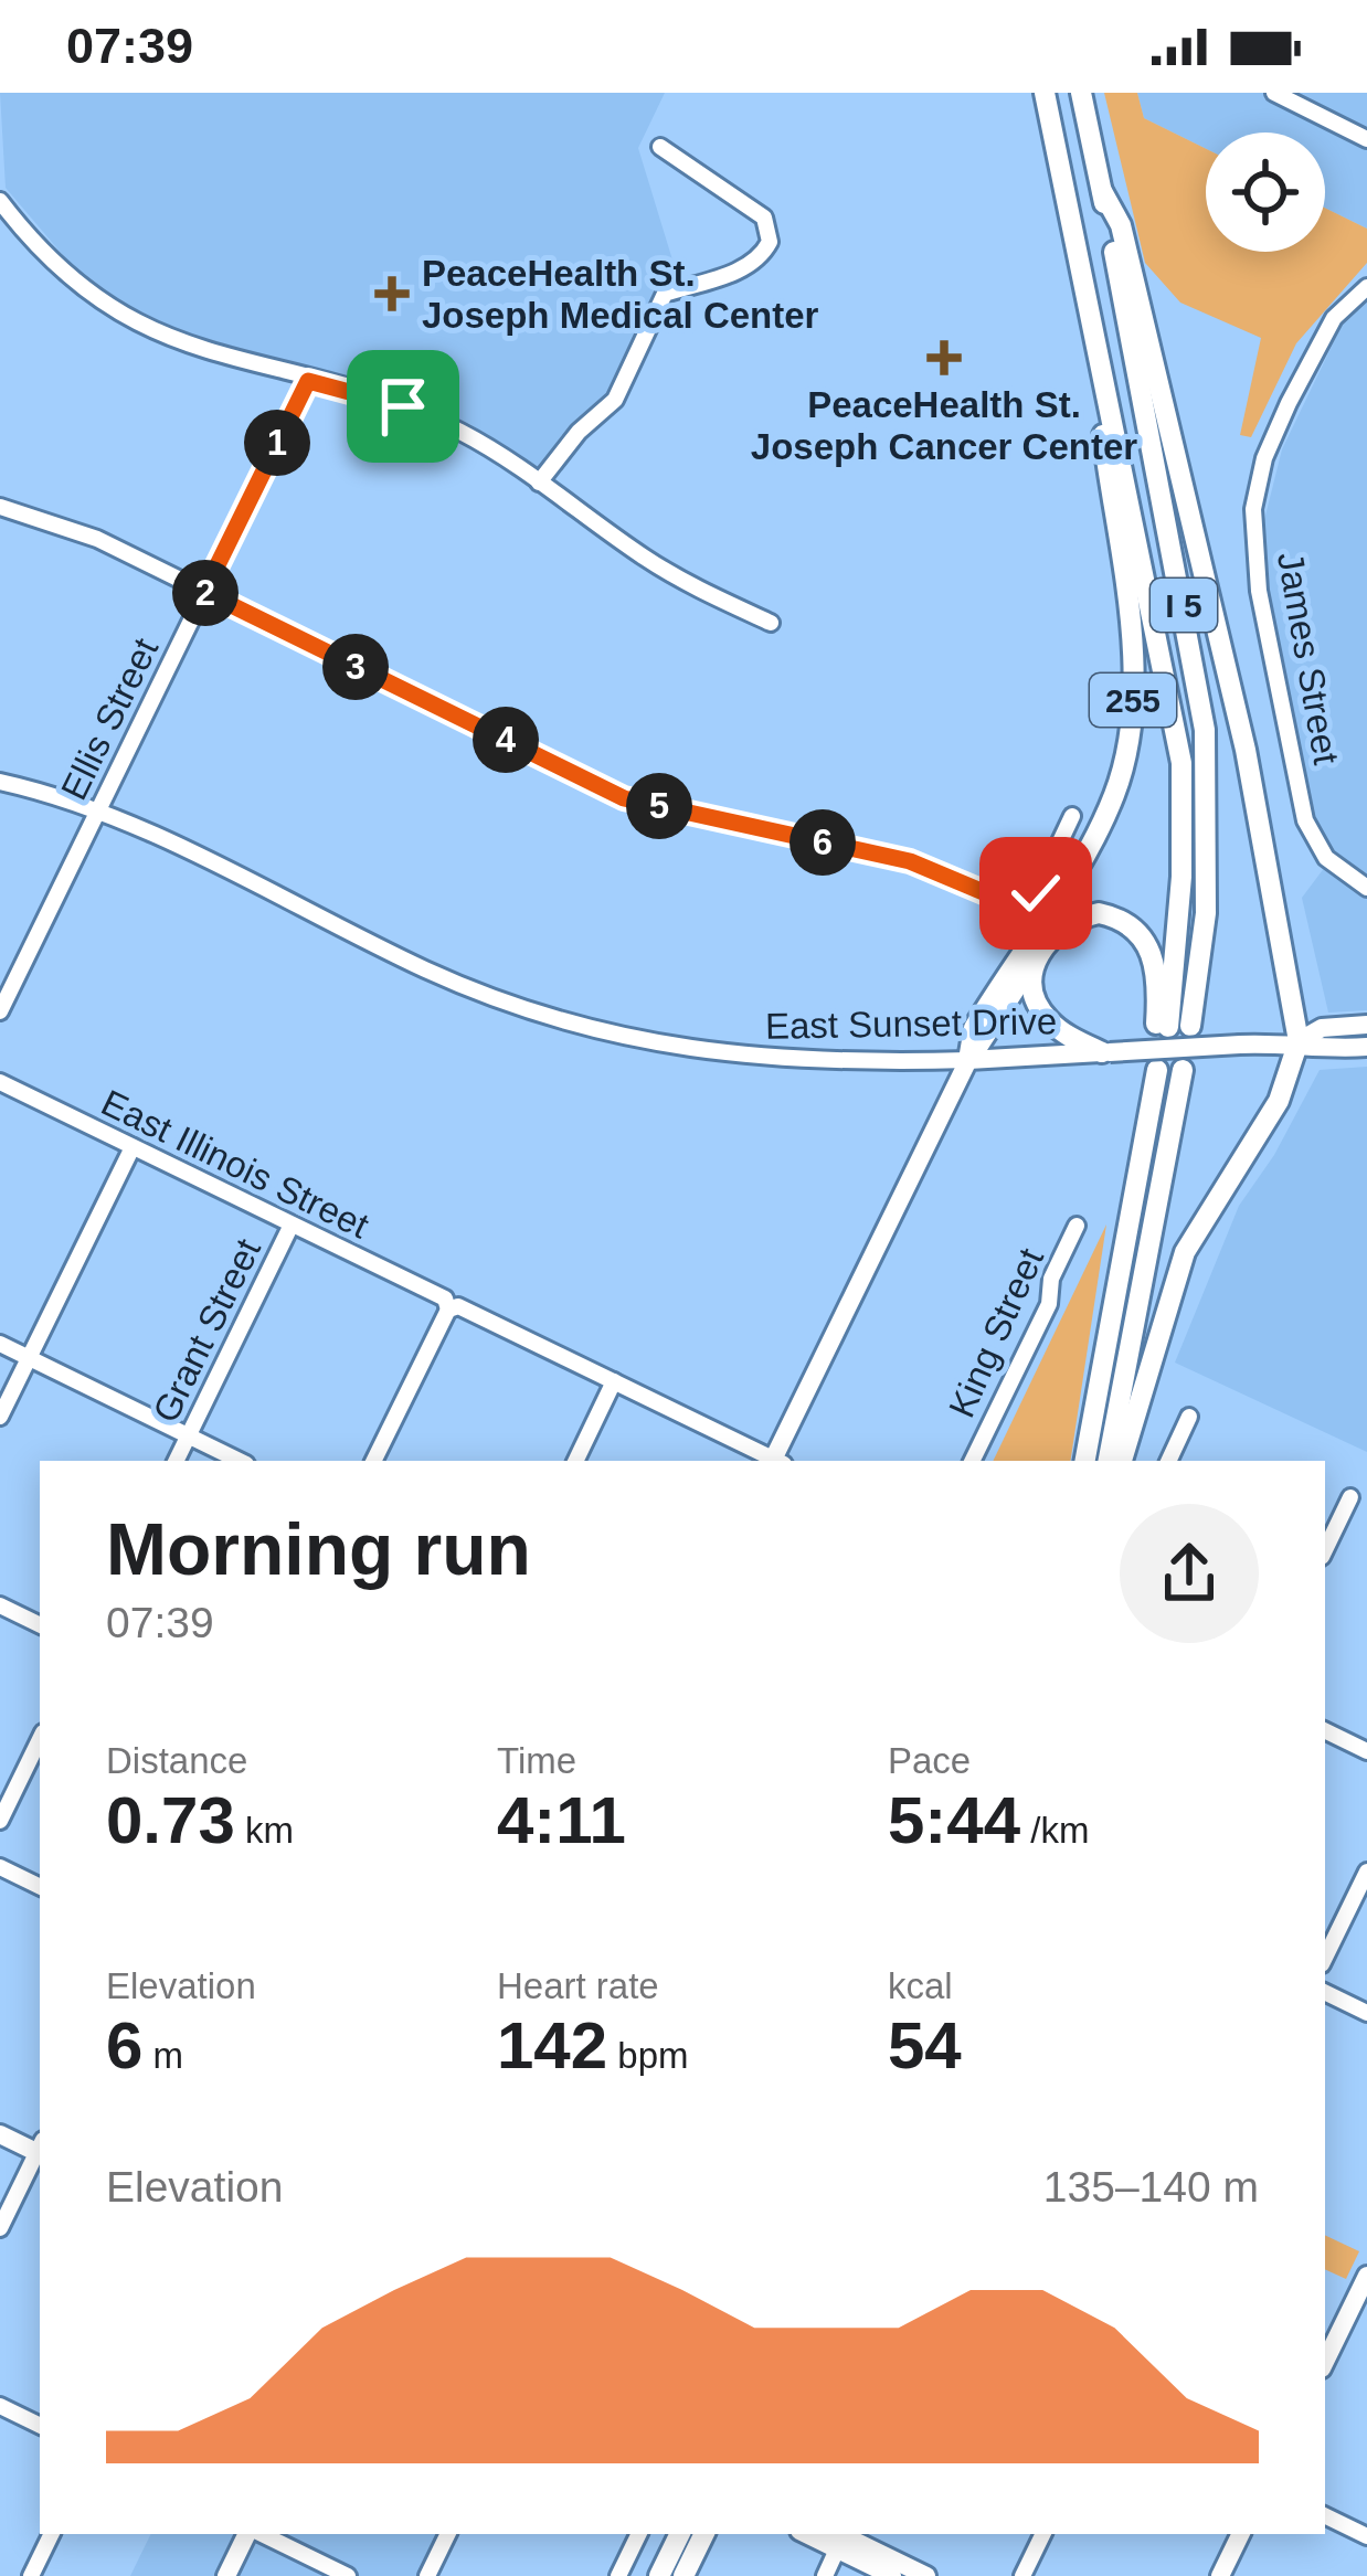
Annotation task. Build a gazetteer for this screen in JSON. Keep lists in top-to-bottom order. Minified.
{"streets":{"highway":["I 5","255"],"main road":["East Sunset Drive"],"street":["James Street","Ellis Street","East Illinois Street","Grant Street","King Street"]},"crossings":[["I 5","255"],["255","East Sunset Drive"],["Ellis Street","East Sunset Drive"],["East Illinois Street","Grant Street"]],"places":{"health":["PeaceHealth St. Joseph Medical Center","PeaceHealth St. Joseph Cancer Center"]},"page":{"status":"07:39","pins":["1","2","3","4","5","6"],"heading":["Morning run","07:39"],"stats":[["Distance","0.73 km"],["Time","4:11"],["Pace","5:44 /km"],["Elevation","6 m"],["Heart rate","142 bpm"],["kcal","54"]],"chart":["Elevation","135–140 m"]}}
